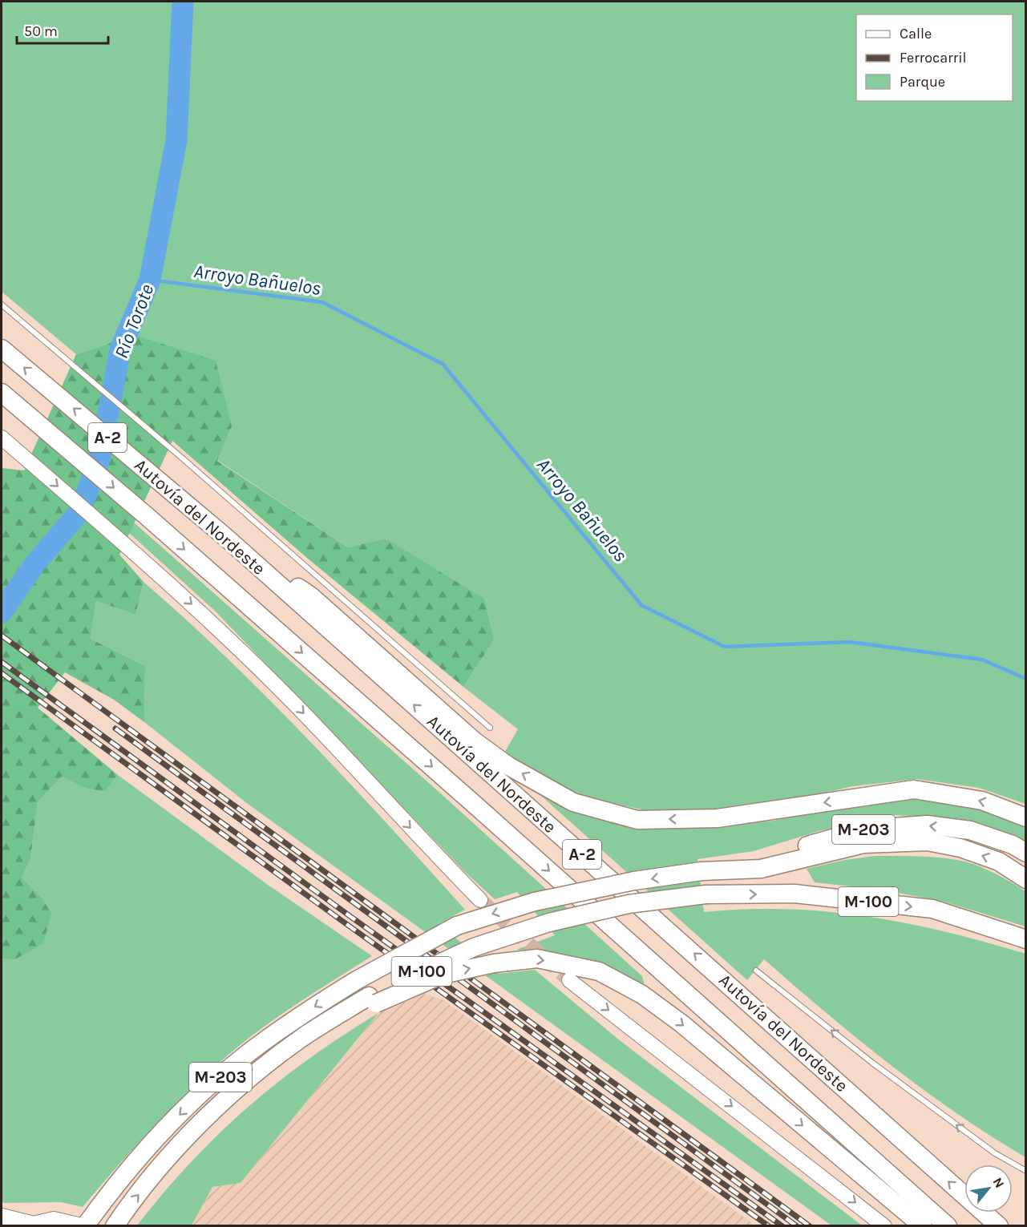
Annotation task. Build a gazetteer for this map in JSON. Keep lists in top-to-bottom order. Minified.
{"streets":{"highway":["A-2","Autovía del Nordeste","M-203","M-100"]},"crossings":[["A-2","Autovía del Nordeste"],["M-203","M-100"]],"water":["Arroyo Bañuelos","Río Torote"],"legend":["Calle","Ferrocarril","Parque"],"scale_bar":"50 m","north":"top right"}
